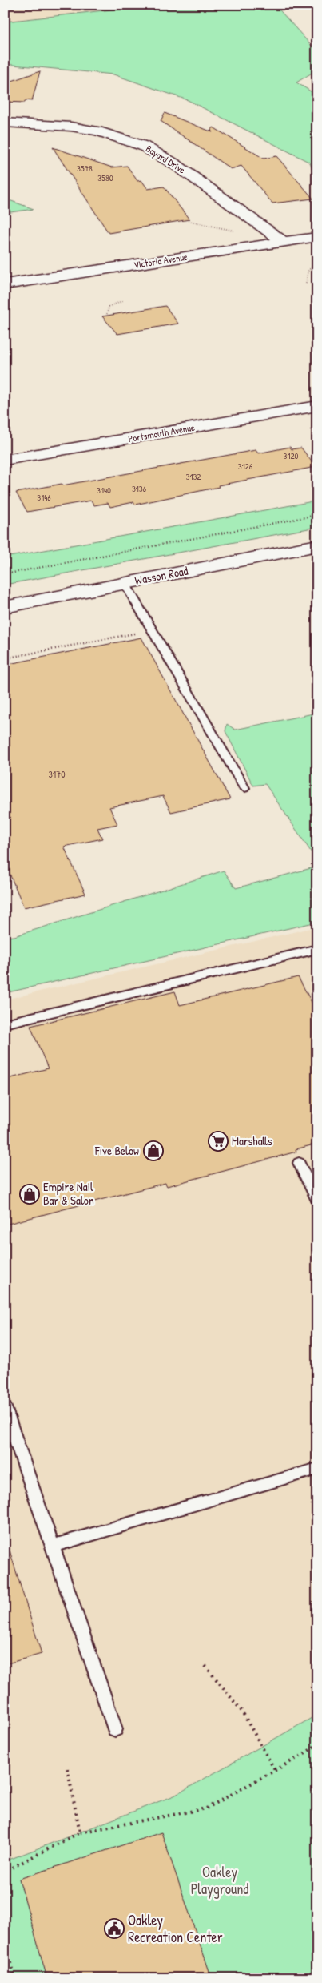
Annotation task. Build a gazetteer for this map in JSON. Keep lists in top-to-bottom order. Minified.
{"streets":{"street":["Bayard Drive","Victoria Avenue","Portsmouth Avenue","Wasson Road"]},"crossings":[["Bayard Drive","Victoria Avenue"]],"parks":["Oakley Playground"],"places":{"supermarket":["Marshalls"],"shop":["Five Below","Empire Nail Bar & Salon"],"public building":["Oakley Recreation Center"]},"house_numbers":["3578","3580","3120","3126","3132","3136","3140","3146","3170"]}
